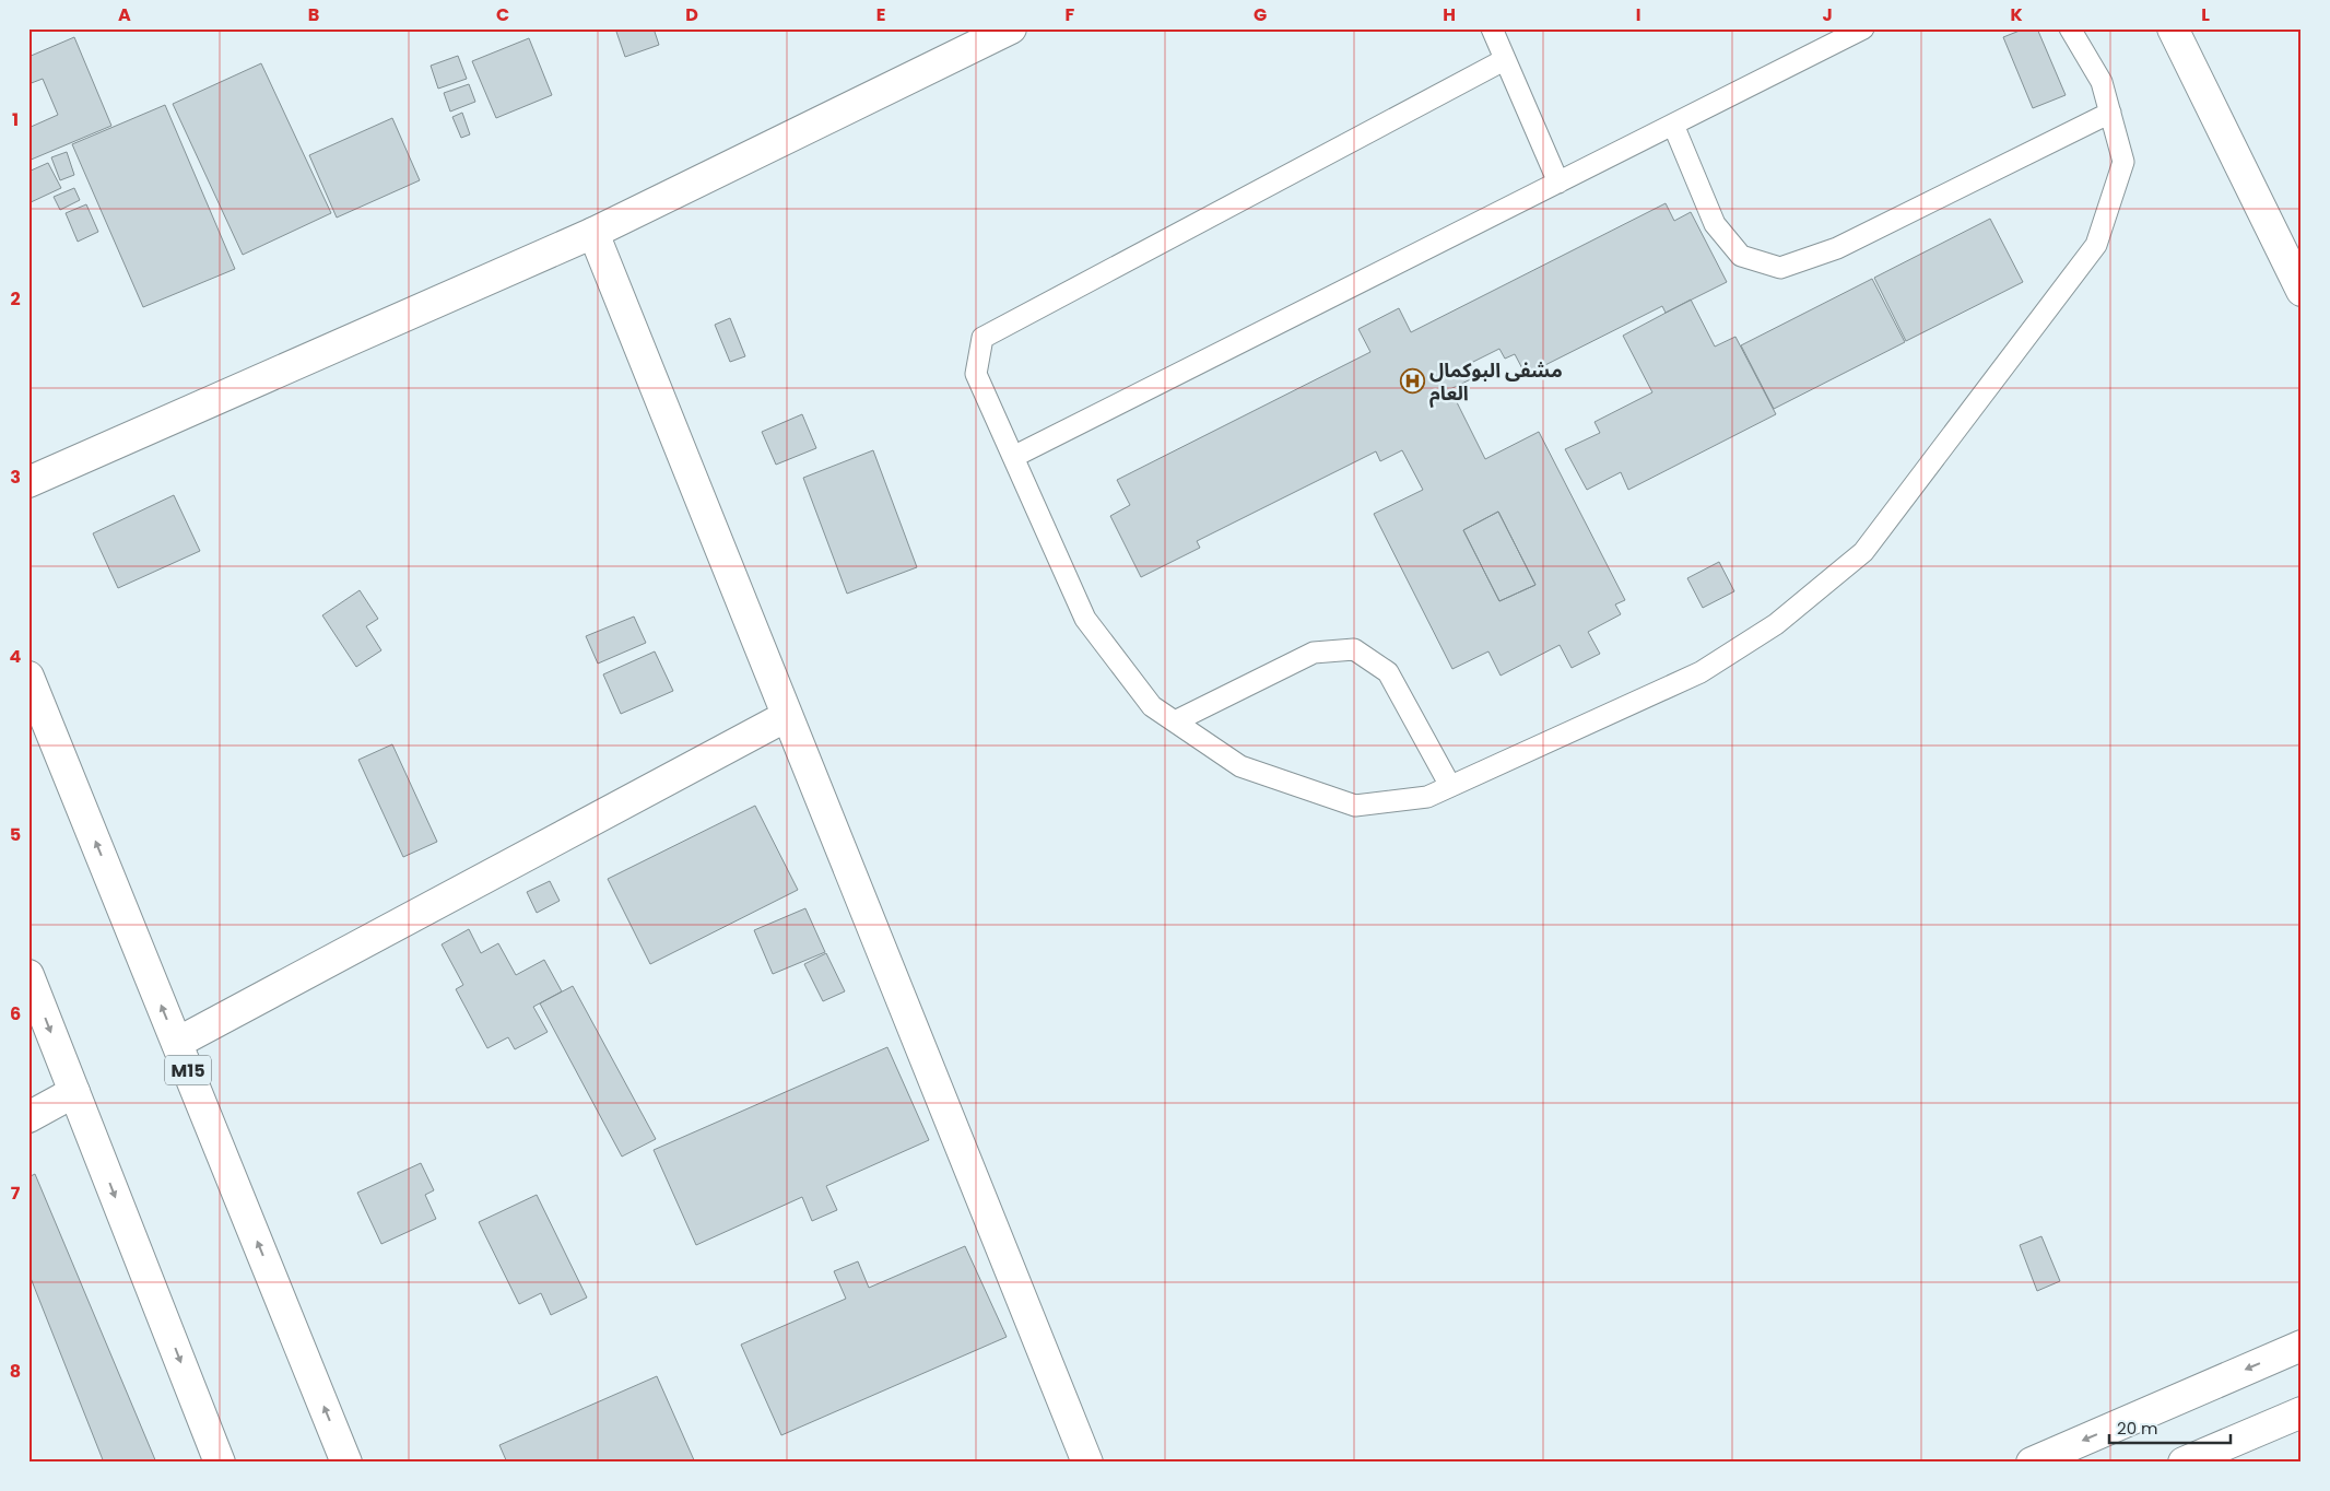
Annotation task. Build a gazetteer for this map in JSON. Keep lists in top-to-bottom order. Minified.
{"streets":{"main road":["M15"]},"places":{"hospital":["مشفى البوكمال العام"]},"scale_bar":"20 m","grid":{"columns":["A","B","C","D","E","F","G","H","I","J","K","L"],"rows":["1","2","3","4","5","6","7","8"]}}
